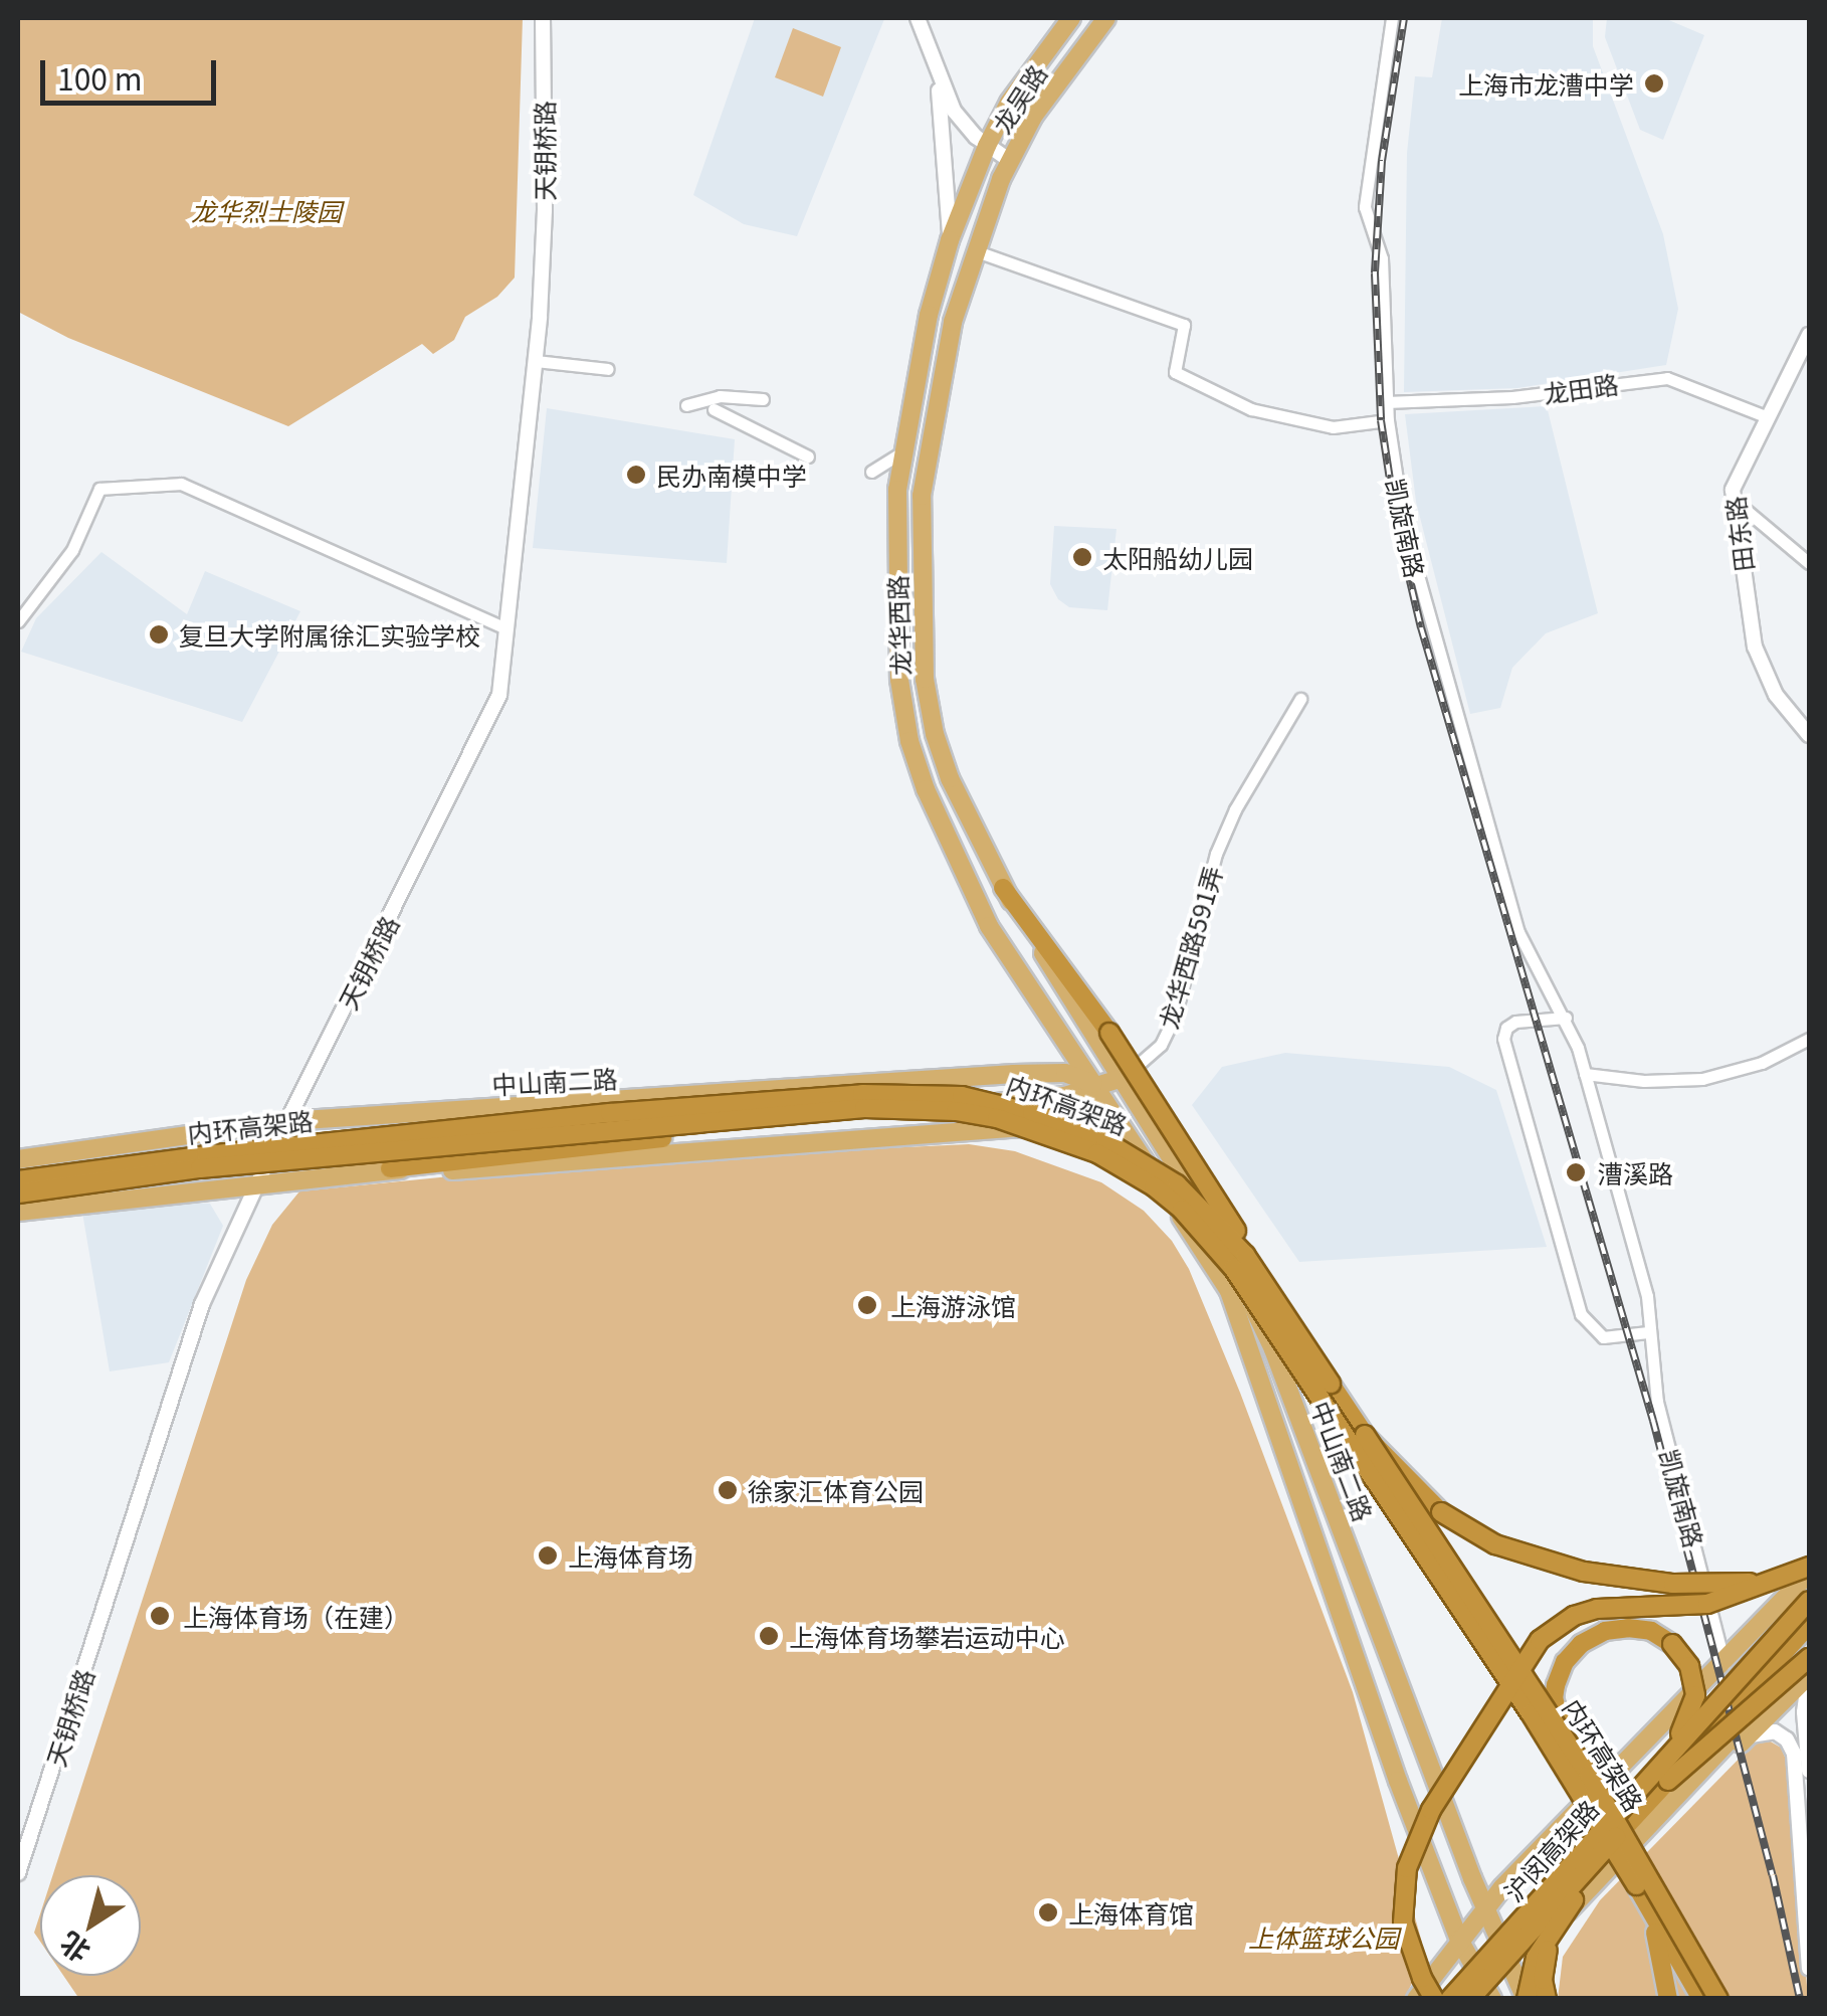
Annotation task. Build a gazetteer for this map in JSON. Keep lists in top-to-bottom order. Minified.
{"streets":{"highway":["内环高架路","沪闵高架路"],"main road":["龙吴路","龙华西路","中山南二路"],"street":["天钥桥路","龙田路","凯旋南路","田东路","龙华西路591弄"]},"crossings":[["龙吴路","龙华西路"],["天钥桥路","中山南二路"],["龙田路","凯旋南路"],["龙田路","田东路"],["龙华西路","龙华西路591弄"],["龙华西路","中山南二路"],["龙华西路591弄","中山南二路"]],"parks":["龙华烈士陵园","上体篮球公园"],"places":["上海市龙漕中学","民办南模中学","太阳船幼儿园","复旦大学附属徐汇实验学校","漕溪路","上海游泳馆","徐家汇体育公园","上海体育场","上海体育场（在建）","上海体育场攀岩运动中心","上海体育馆"],"scale_bar":"100 m","north":"bottom left"}
